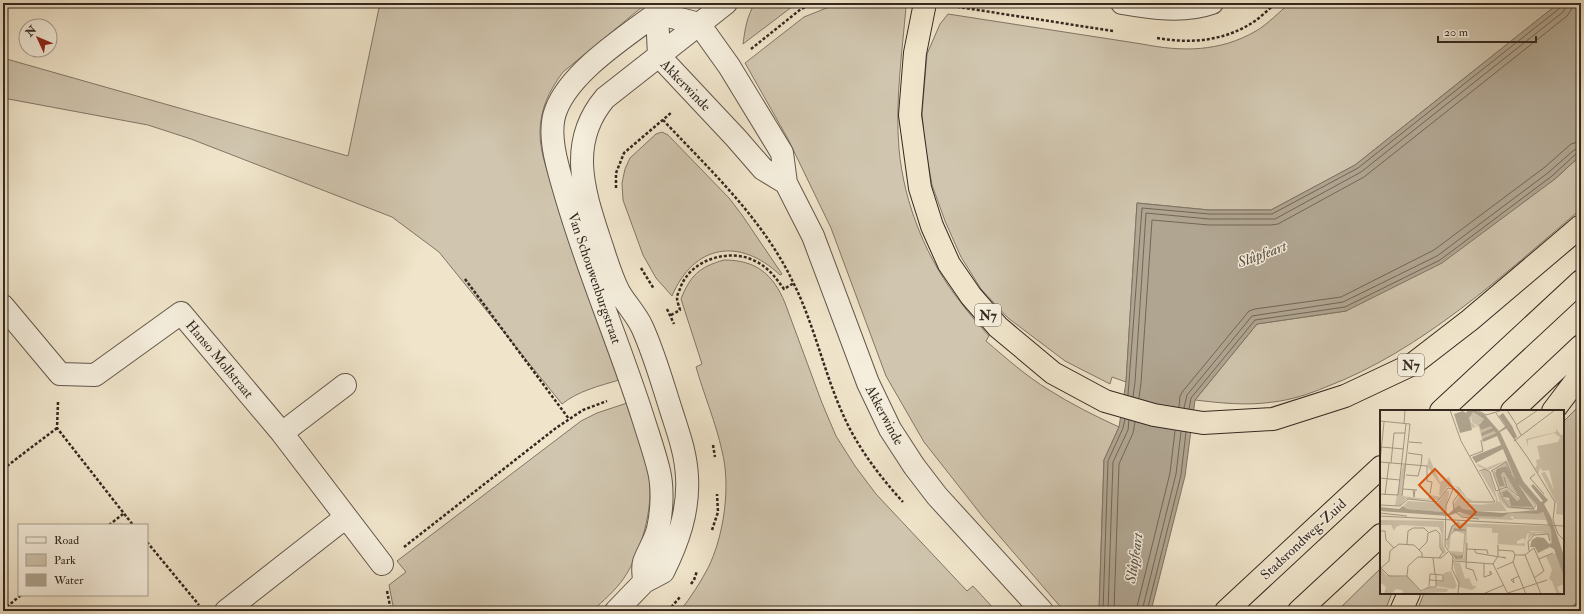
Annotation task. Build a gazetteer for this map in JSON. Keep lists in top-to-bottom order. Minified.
{"streets":{"highway":["N7","Stadsrondweg-Zuid"],"street":["Akkerwinde","Van Schouwenburgstraat","Hanso Mollstraat"]},"crossings":[["Akkerwinde","Van Schouwenburgstraat"]],"water":["Slûpfeart"],"legend":["Road","Park","Water"],"scale_bar":"20 m","north":"top left"}
